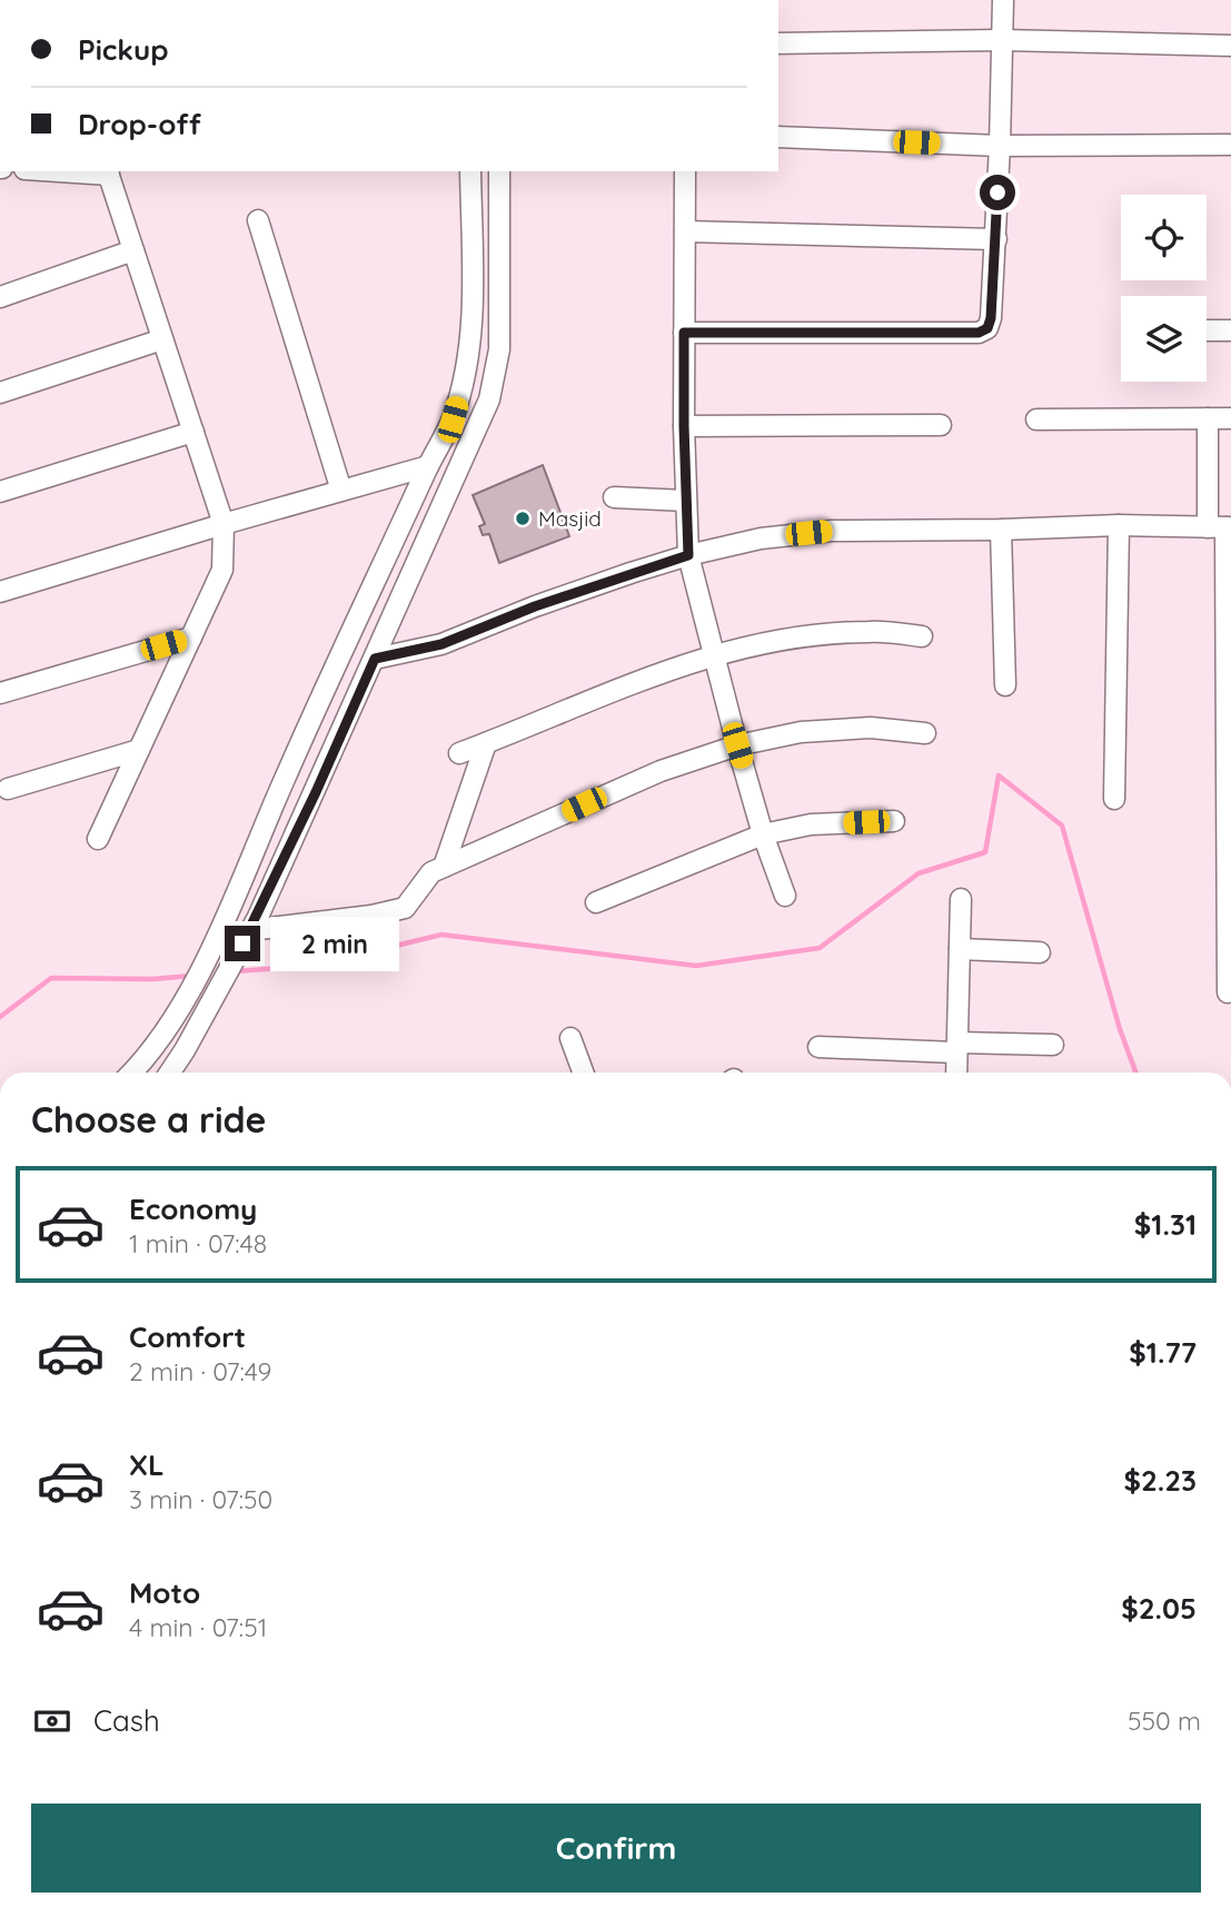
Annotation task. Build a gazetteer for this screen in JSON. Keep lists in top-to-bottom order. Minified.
{"places":["Masjid"],"page":{"banner":["Pickup","Drop-off"],"bubble":"2 min","heading":"Choose a ride","list":[{"name":"Economy","note":"1 min · 07:48","value":"$1.31"},{"name":"Comfort","note":"2 min · 07:49","value":"$1.77"},{"name":"XL","note":"3 min · 07:50","value":"$2.23"},{"name":"Moto","note":"4 min · 07:51","value":"$2.05"}],"pay":["Cash","550 m"],"buttons":"Confirm"}}
